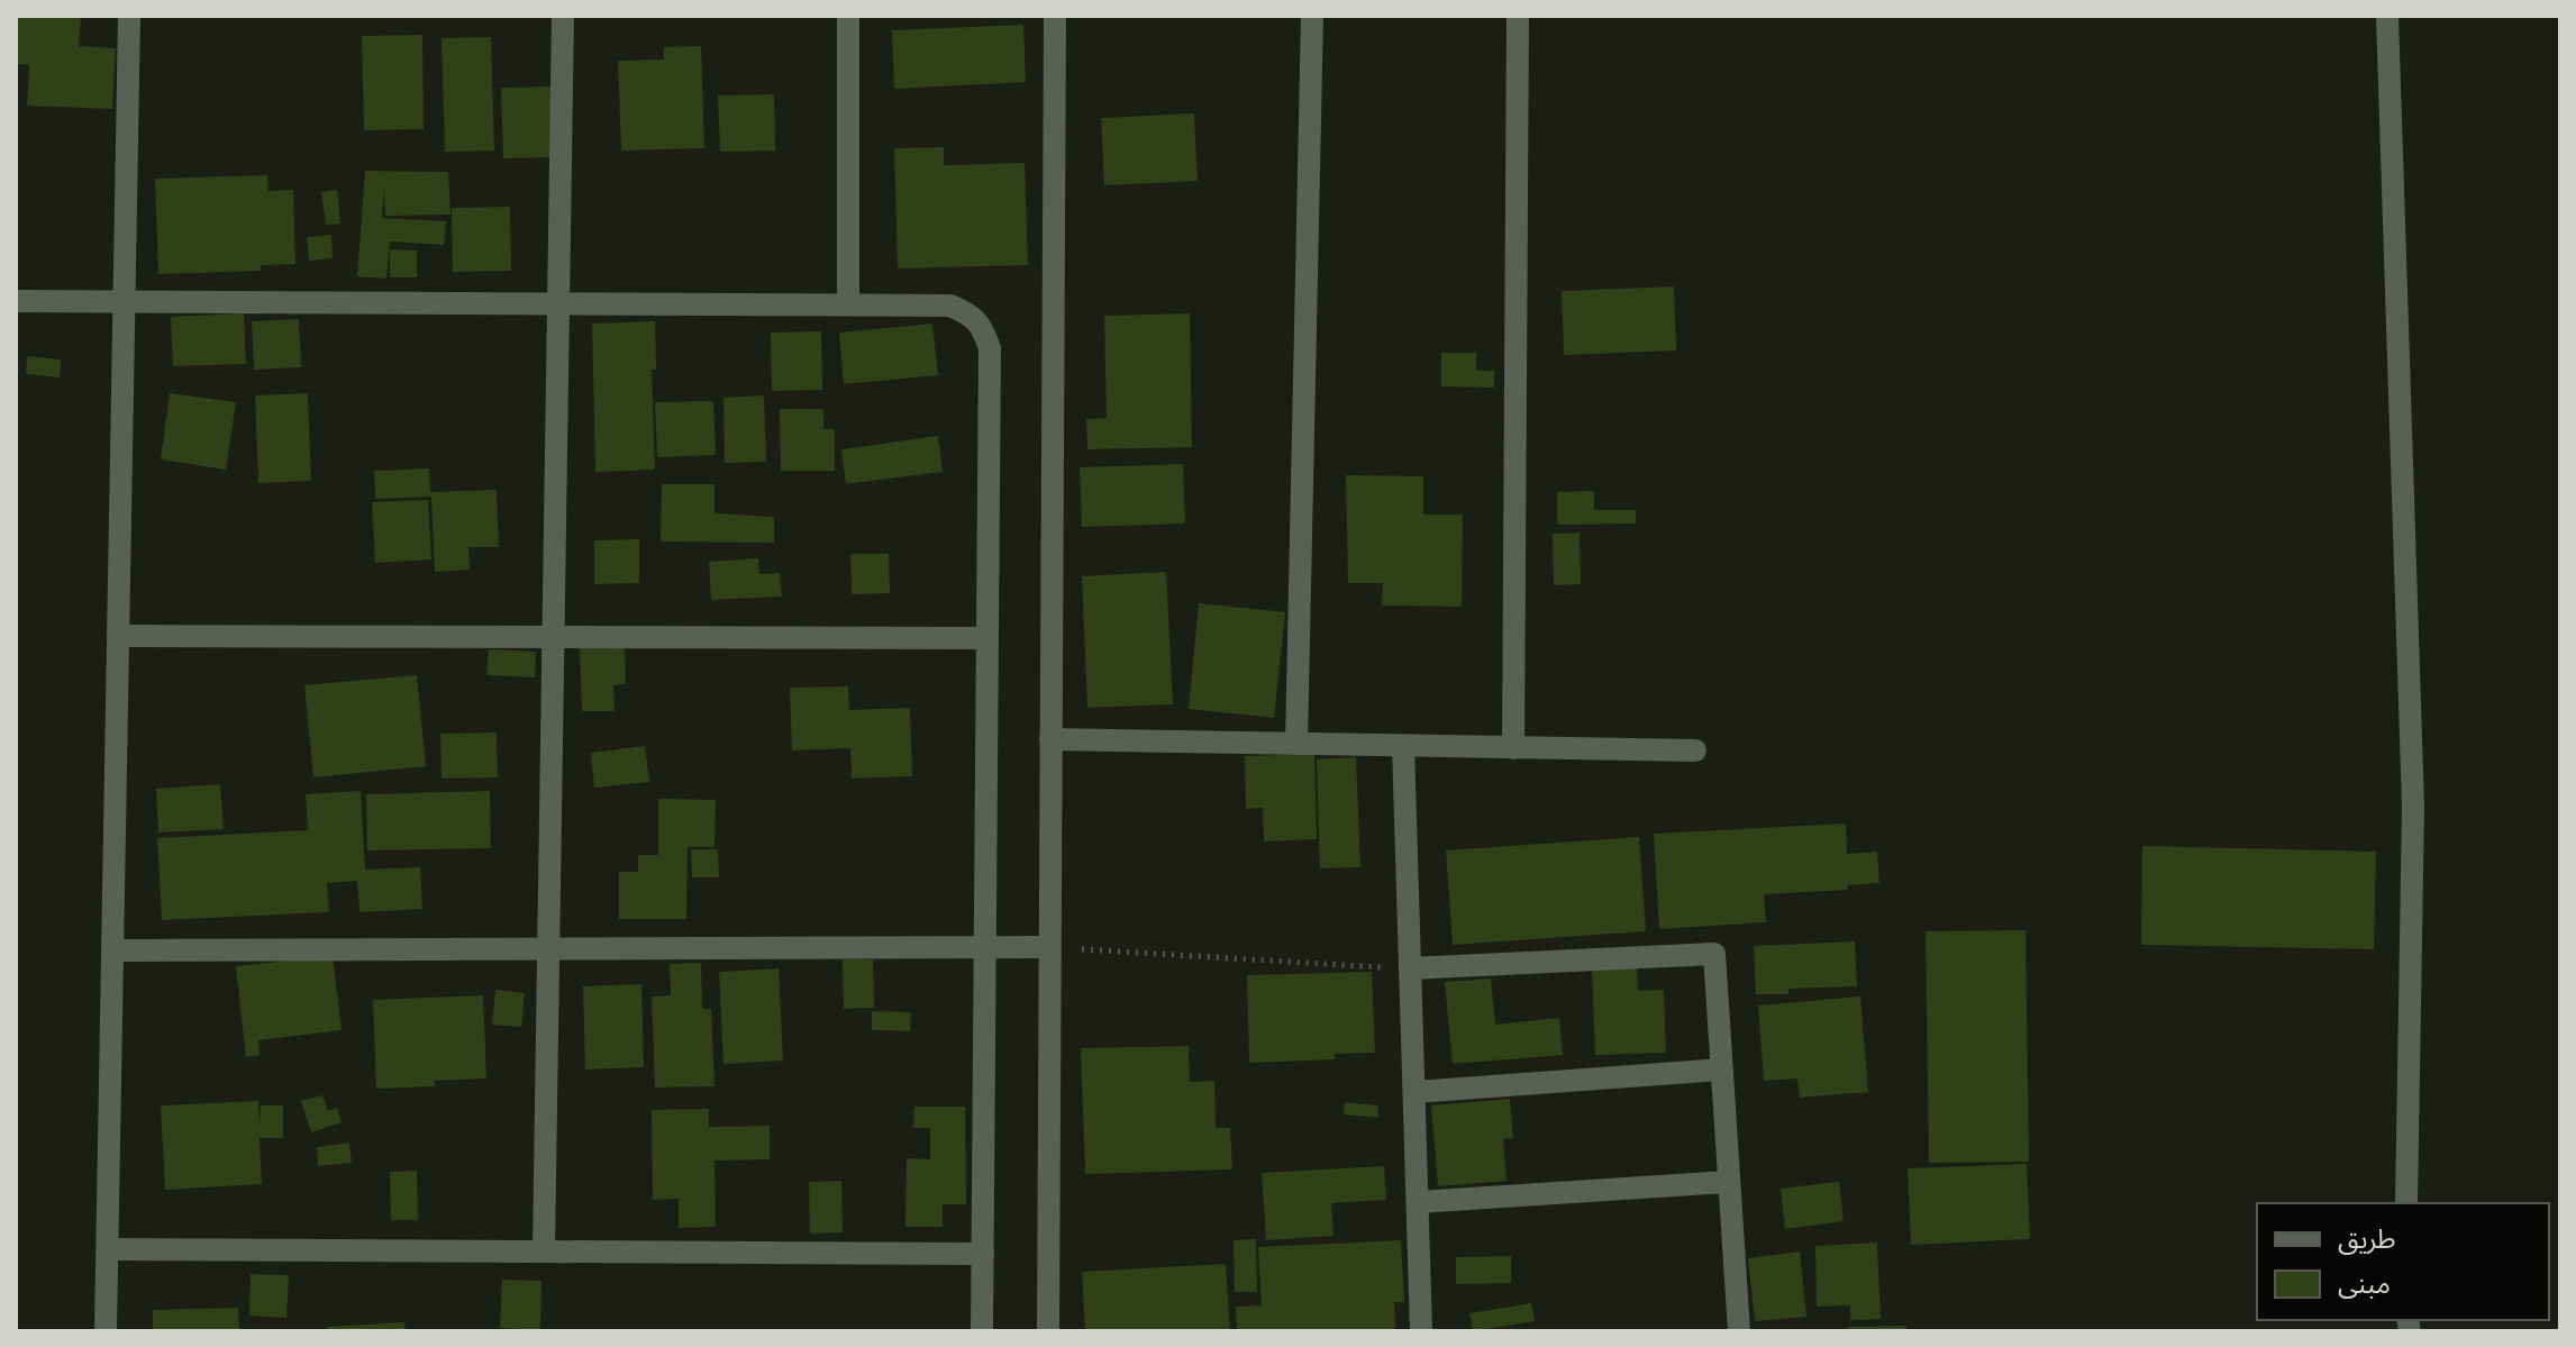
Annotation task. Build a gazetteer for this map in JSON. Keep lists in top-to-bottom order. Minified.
{"legend":["طريق","مبنى"]}
